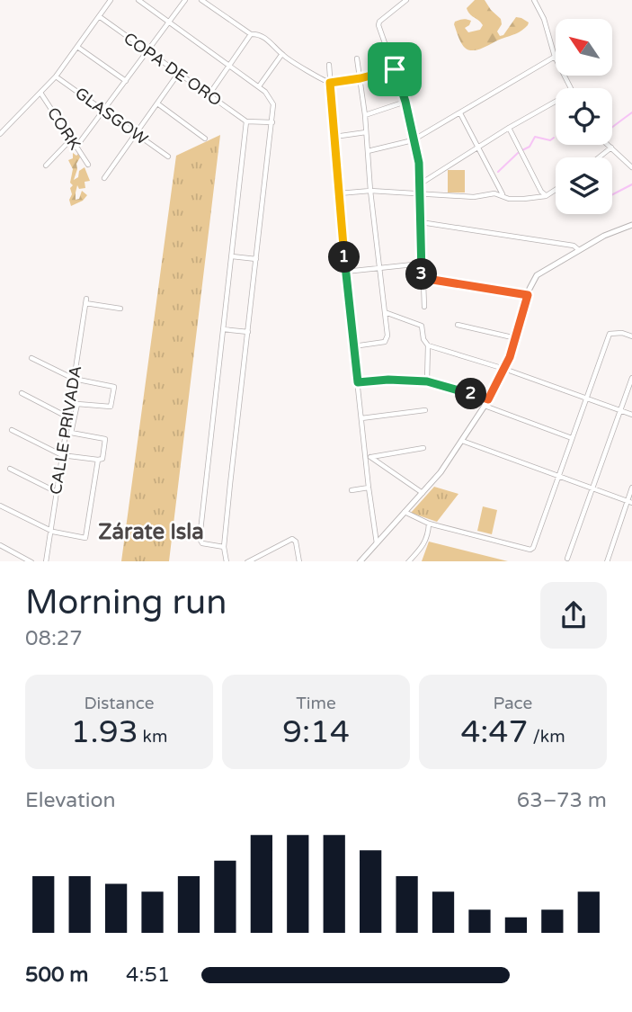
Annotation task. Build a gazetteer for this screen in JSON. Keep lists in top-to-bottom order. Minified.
{"streets":{"street":["COPA DE ORO","GLASGOW","CORK","CALLE PRIVADA"]},"districts":["Zárate Isla"],"north":"top left","page":{"pins":["1","3","2"],"heading":["Morning run","08:27"],"stats":[["Distance","1.93 km"],["Time","9:14"],["Pace","4:47 /km"]],"chart":["Elevation","63–73 m"],"list":[{"name":"500 m","note":"4:51"}]}}
